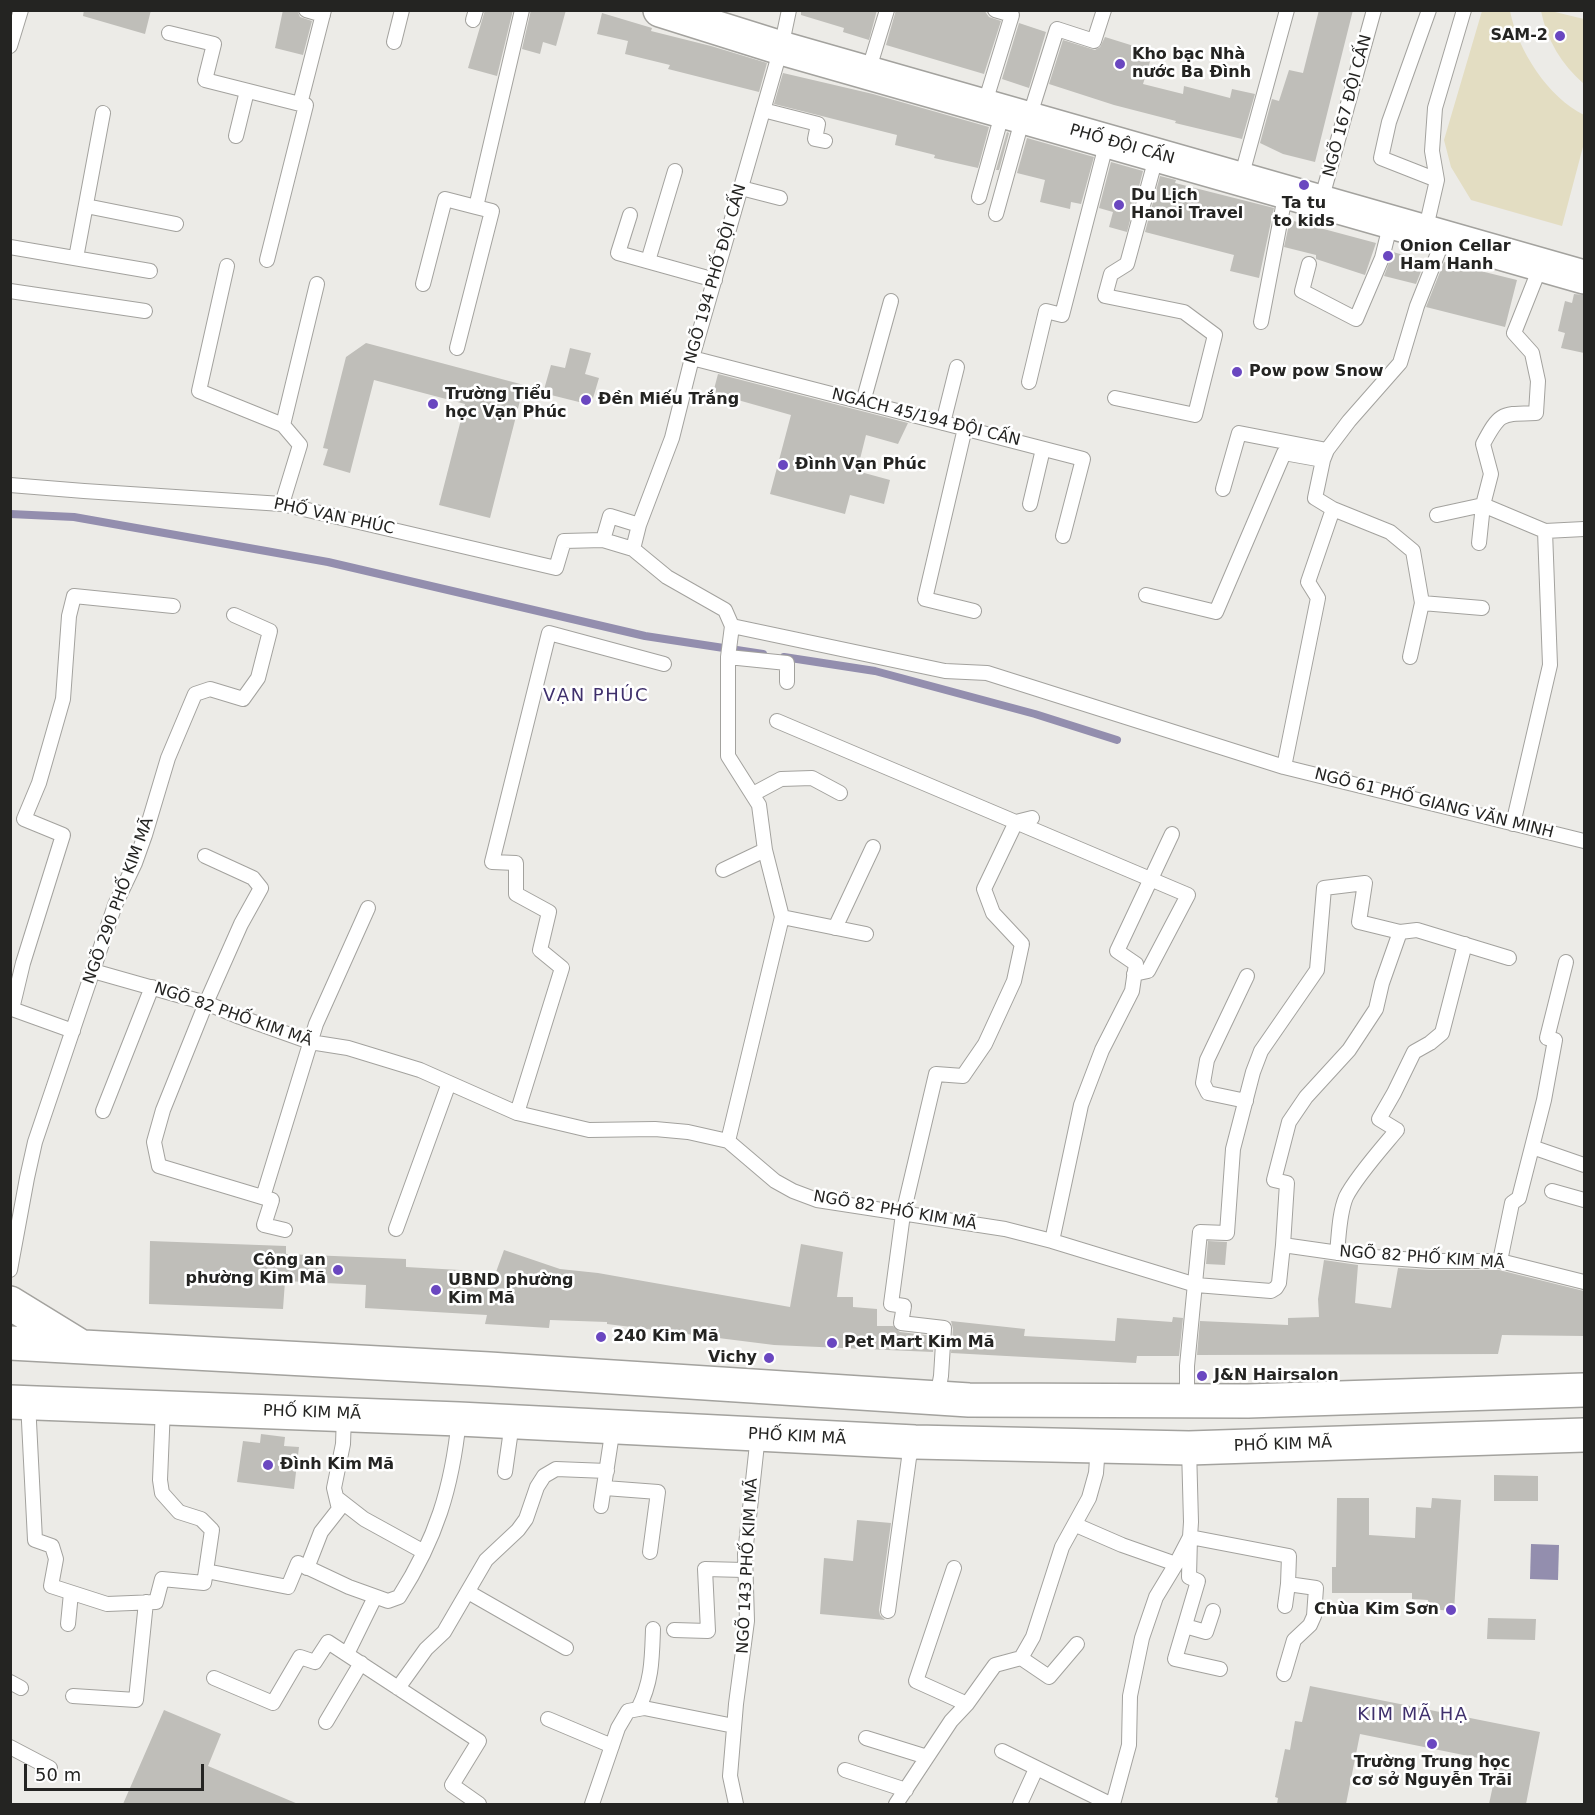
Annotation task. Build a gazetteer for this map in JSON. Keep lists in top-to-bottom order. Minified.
{"streets":{"main road":["PHỐ ĐỘI CẤN","PHỐ KIM MÃ"],"lane":["NGÕ 167 ĐỘI CẤN","NGÕ 194 PHỐ ĐỘI CẤN","NGÁCH 45/194 ĐỘI CẤN","PHỐ VẠN PHÚC","NGÕ 61 PHỐ GIANG VĂN MINH","NGÕ 290 PHỐ KIM MÃ","NGÕ 82 PHỐ KIM MÃ","NGÕ 143 PHỐ KIM MÃ"]},"crossings":[["NGÕ 167 ĐỘI CẤN","PHỐ ĐỘI CẤN"],["PHỐ ĐỘI CẤN","NGÕ 194 PHỐ ĐỘI CẤN"],["NGÕ 194 PHỐ ĐỘI CẤN","NGÁCH 45/194 ĐỘI CẤN"],["NGÕ 194 PHỐ ĐỘI CẤN","PHỐ VẠN PHÚC"],["NGÕ 290 PHỐ KIM MÃ","NGÕ 82 PHỐ KIM MÃ"],["PHỐ KIM MÃ","NGÕ 143 PHỐ KIM MÃ"]],"districts":["VẠN PHÚC","KIM MÃ HẠ"],"places":["SAM-2","Kho bạc Nhà nước Ba Đình","Ta tu to kids","Du Lịch Hanoi Travel","Onion Cellar Ham Hanh","Pow pow Snow","Đền Miếu Trắng","Trường Tiểu học Vạn Phúc","Đình Vạn Phúc","Công an phường Kim Mã","UBND phường Kim Mã","240 Kim Mã","Pet Mart Kim Mã","Vichy","J&N Hairsalon","Đình Kim Mã","Chùa Kim Sơn","Trường Trung học cơ sở Nguyễn Trãi"],"scale_bar":"50 m"}
